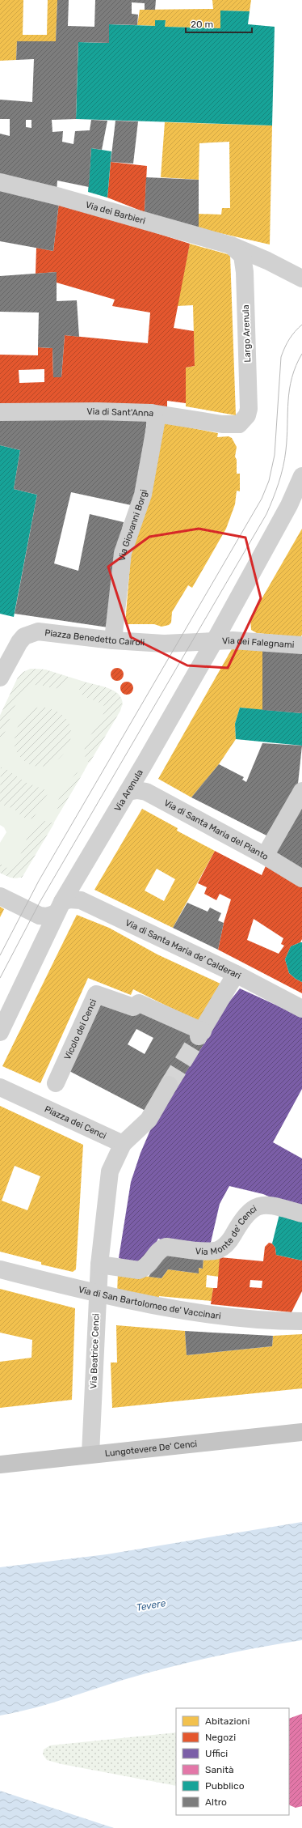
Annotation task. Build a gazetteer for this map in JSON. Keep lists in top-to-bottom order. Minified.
{"streets":{"main road":["Lungotevere De' Cenci"],"street":["Via dei Barbieri","Largo Arenula","Via di Sant'Anna","Via Giovanni Borgi","Piazza Benedetto Cairoli","Via dei Falegnami","Via Arenula","Via di Santa Maria del Pianto","Via di Santa Maria de' Calderari","Vicolo dei Cenci","Piazza dei Cenci","Via Monte de' Cenci","Via di San Bartolomeo de' Vaccinari","Via Beatrice Cenci"]},"crossings":[["Via dei Barbieri","Largo Arenula"],["Largo Arenula","Via di Sant'Anna"],["Via di Sant'Anna","Via Giovanni Borgi"],["Via Giovanni Borgi","Piazza Benedetto Cairoli"],["Piazza Benedetto Cairoli","Via dei Falegnami"],["Piazza Benedetto Cairoli","Via Arenula"],["Via dei Falegnami","Via Arenula"],["Via Arenula","Via di Santa Maria del Pianto"],["Via Arenula","Via di Santa Maria de' Calderari"],["Via di Santa Maria de' Calderari","Vicolo dei Cenci"],["Piazza dei Cenci","Via Beatrice Cenci"],["Via Monte de' Cenci","Via Beatrice Cenci"],["Via di San Bartolomeo de' Vaccinari","Via Beatrice Cenci"],["Via Beatrice Cenci","Lungotevere De' Cenci"]],"water":["Tevere"],"legend":["Abitazioni","Negozi","Uffici","Sanità","Pubblico","Altro"],"scale_bar":"20 m"}
